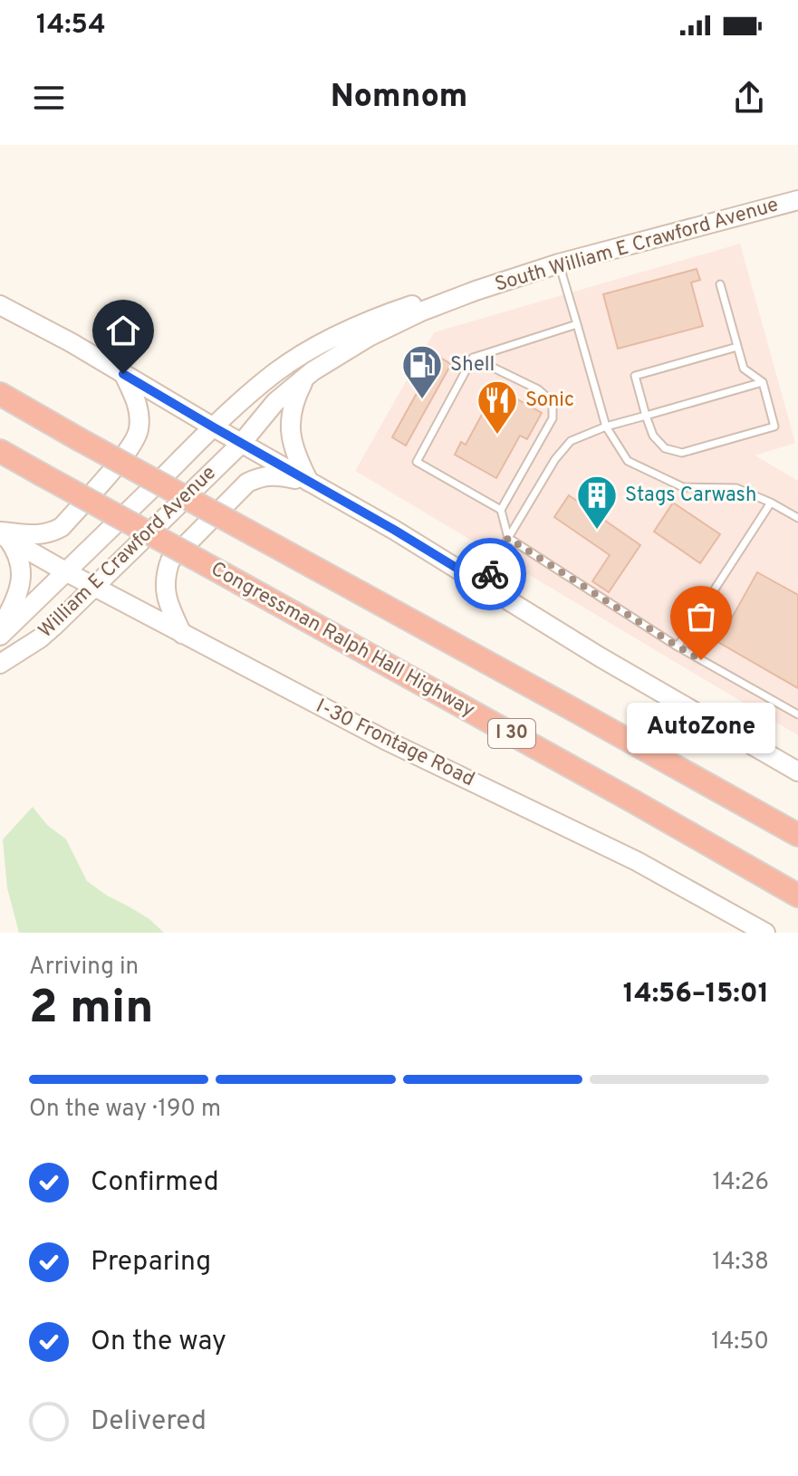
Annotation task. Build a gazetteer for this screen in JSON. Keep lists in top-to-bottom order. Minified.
{"streets":{"highway":["Congressman Ralph Hall Highway","I 30"],"main road":["South William E Crawford Avenue","William E Crawford Avenue","I-30 Frontage Road"]},"crossings":[["South William E Crawford Avenue","William E Crawford Avenue"],["William E Crawford Avenue","I-30 Frontage Road"]],"places":{"fuel station":["Shell"],"restaurant":["Sonic"],"building":["Stags Carwash"],"other":["AutoZone"]},"page":{"status":"14:54","header":"Nomnom","bubble":"AutoZone","heading":["2 min","Arriving in","14:56–15:01"],"bar":"On the way · 190 m","list":[["Confirmed","14:26"],["Preparing","14:38"],["On the way","14:50"],"Delivered"]}}
